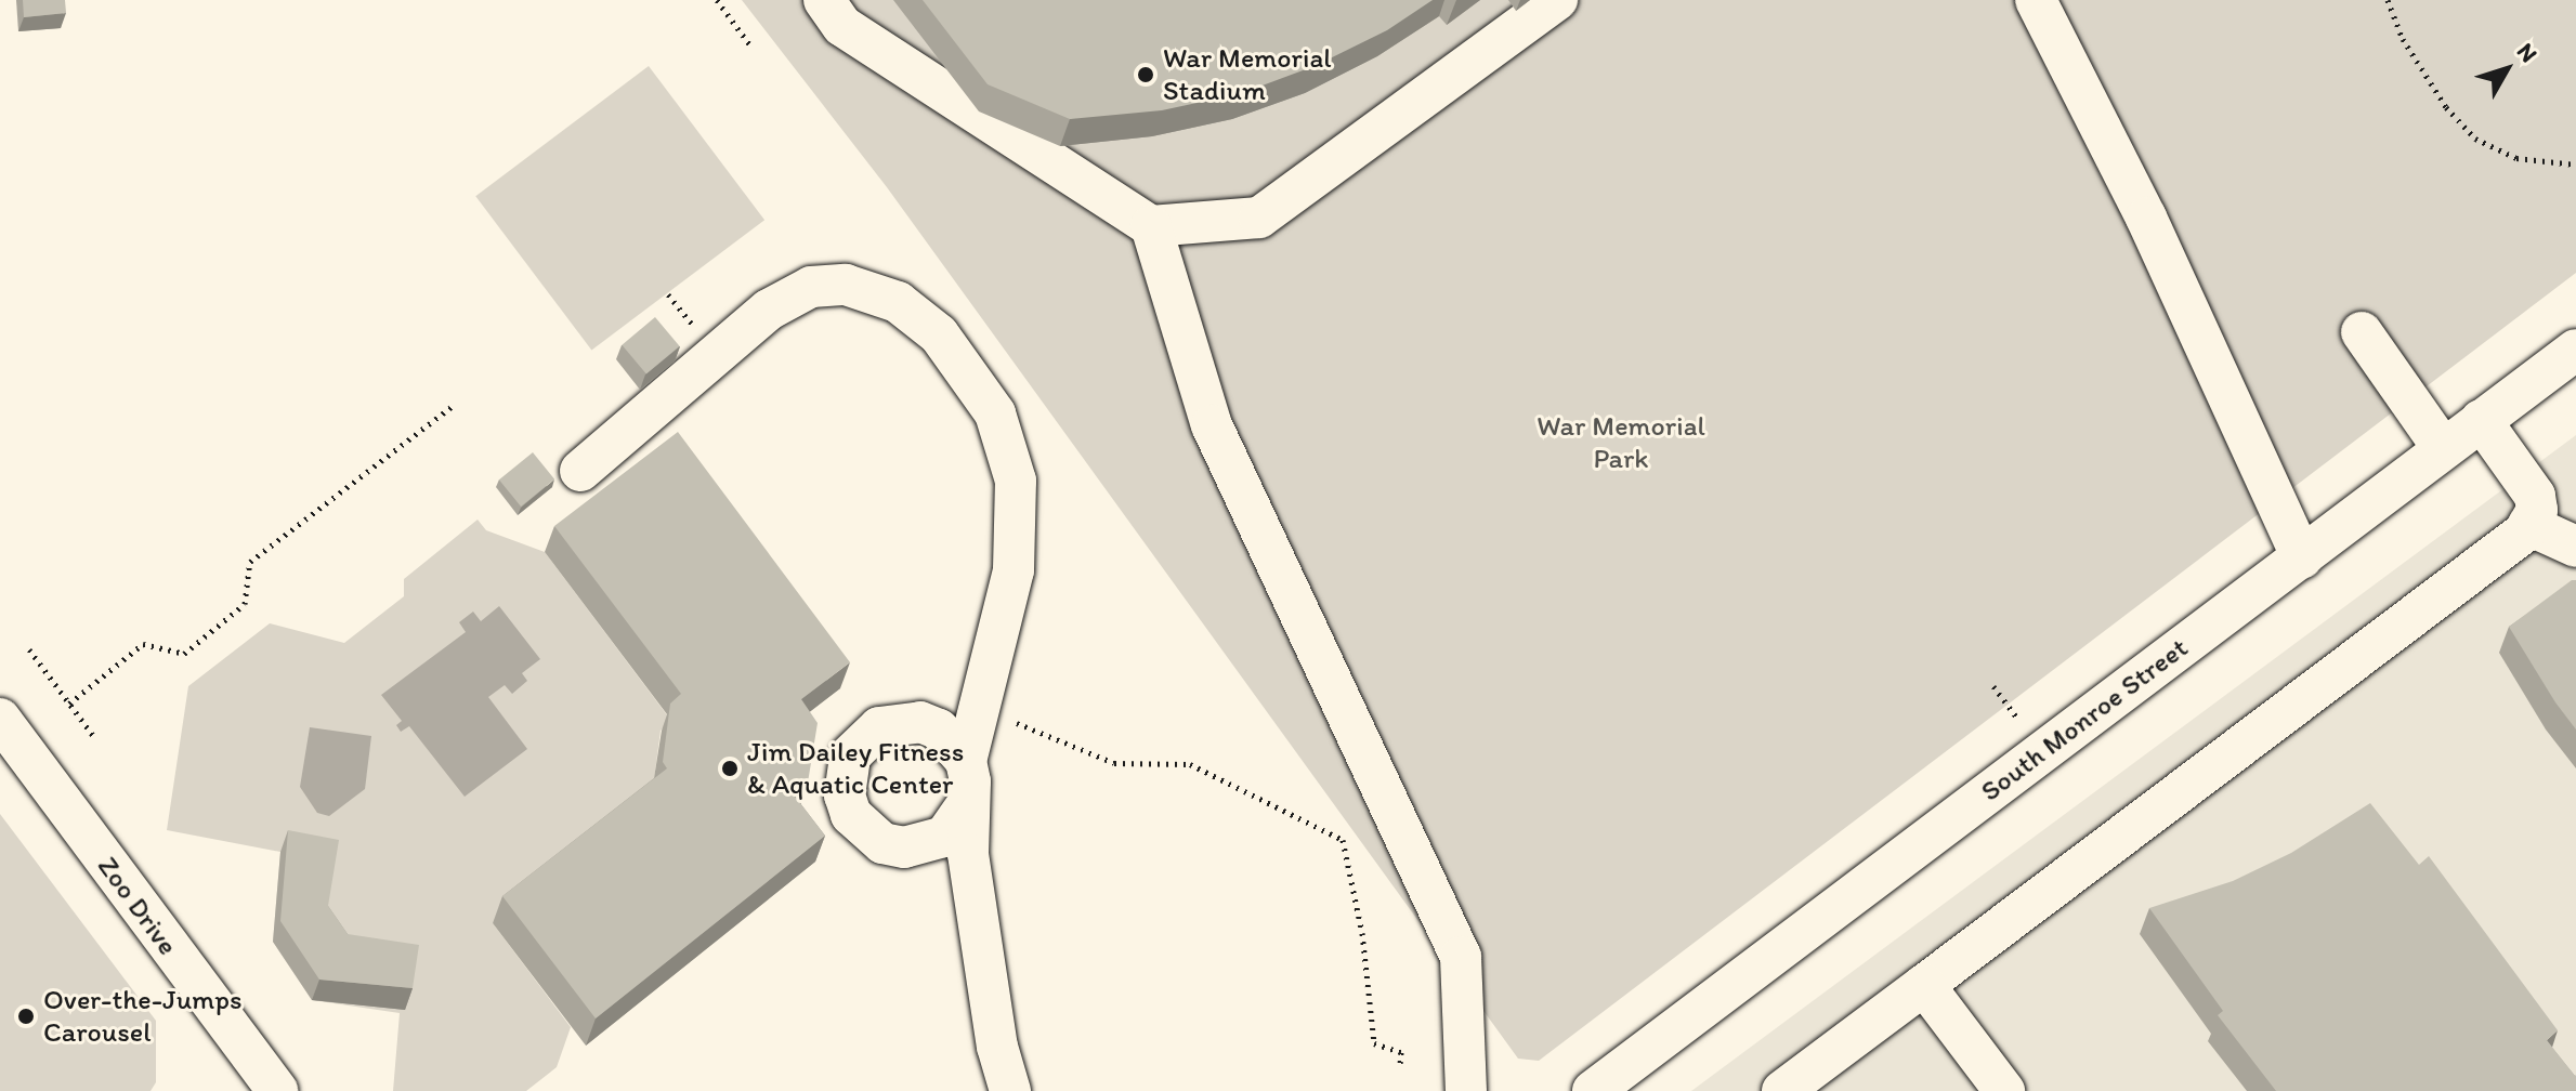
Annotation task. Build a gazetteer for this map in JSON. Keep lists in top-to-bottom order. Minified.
{"streets":{"street":["South Monroe Street","Zoo Drive"]},"parks":["War Memorial Park"],"places":["War Memorial Stadium","Jim Dailey Fitness & Aquatic Center","Over-the-Jumps Carousel"],"north":"top right"}
